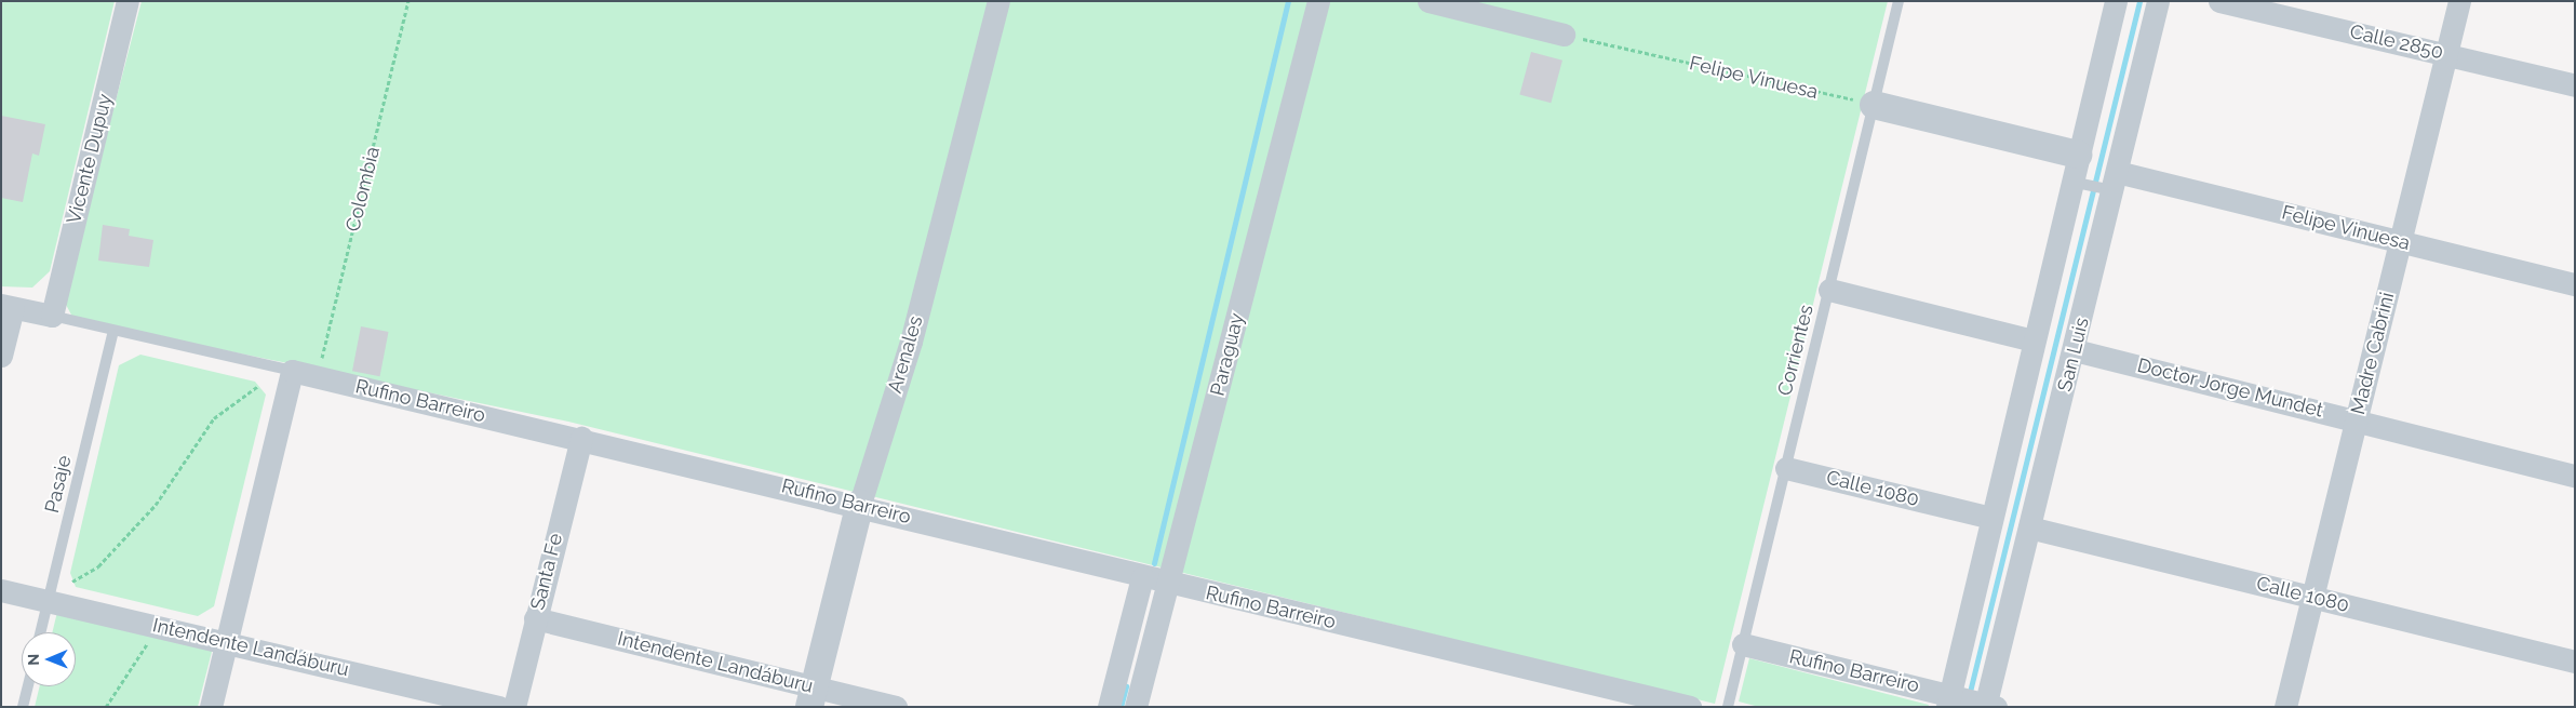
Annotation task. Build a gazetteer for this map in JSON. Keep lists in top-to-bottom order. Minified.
{"streets":{"street":["Calle 2850","Felipe Vinuesa","Vicente Dupuy","Madre Cabrini","Arenales","Paraguay","San Luis","Doctor Jorge Mundet","Rufino Barreiro","Calle 1080","Santa Fe","Intendente Landáburu"],"lane":["Corrientes","Pasaje"],"path":["Colombia"]},"crossings":[["Calle 2850","Madre Cabrini"],["Felipe Vinuesa","Corrientes"],["Felipe Vinuesa","Madre Cabrini"],["Felipe Vinuesa","San Luis"],["Vicente Dupuy","Rufino Barreiro"],["Colombia","Rufino Barreiro"],["Corrientes","Rufino Barreiro"],["Corrientes","Calle 1080"],["Madre Cabrini","Doctor Jorge Mundet"],["Madre Cabrini","Calle 1080"],["Arenales","Rufino Barreiro"],["Arenales","Intendente Landáburu"],["Paraguay","Rufino Barreiro"],["San Luis","Doctor Jorge Mundet"],["San Luis","Rufino Barreiro"],["San Luis","Calle 1080"],["Rufino Barreiro","Pasaje"],["Rufino Barreiro","Santa Fe"],["Pasaje","Intendente Landáburu"],["Santa Fe","Intendente Landáburu"]],"north":"left"}
